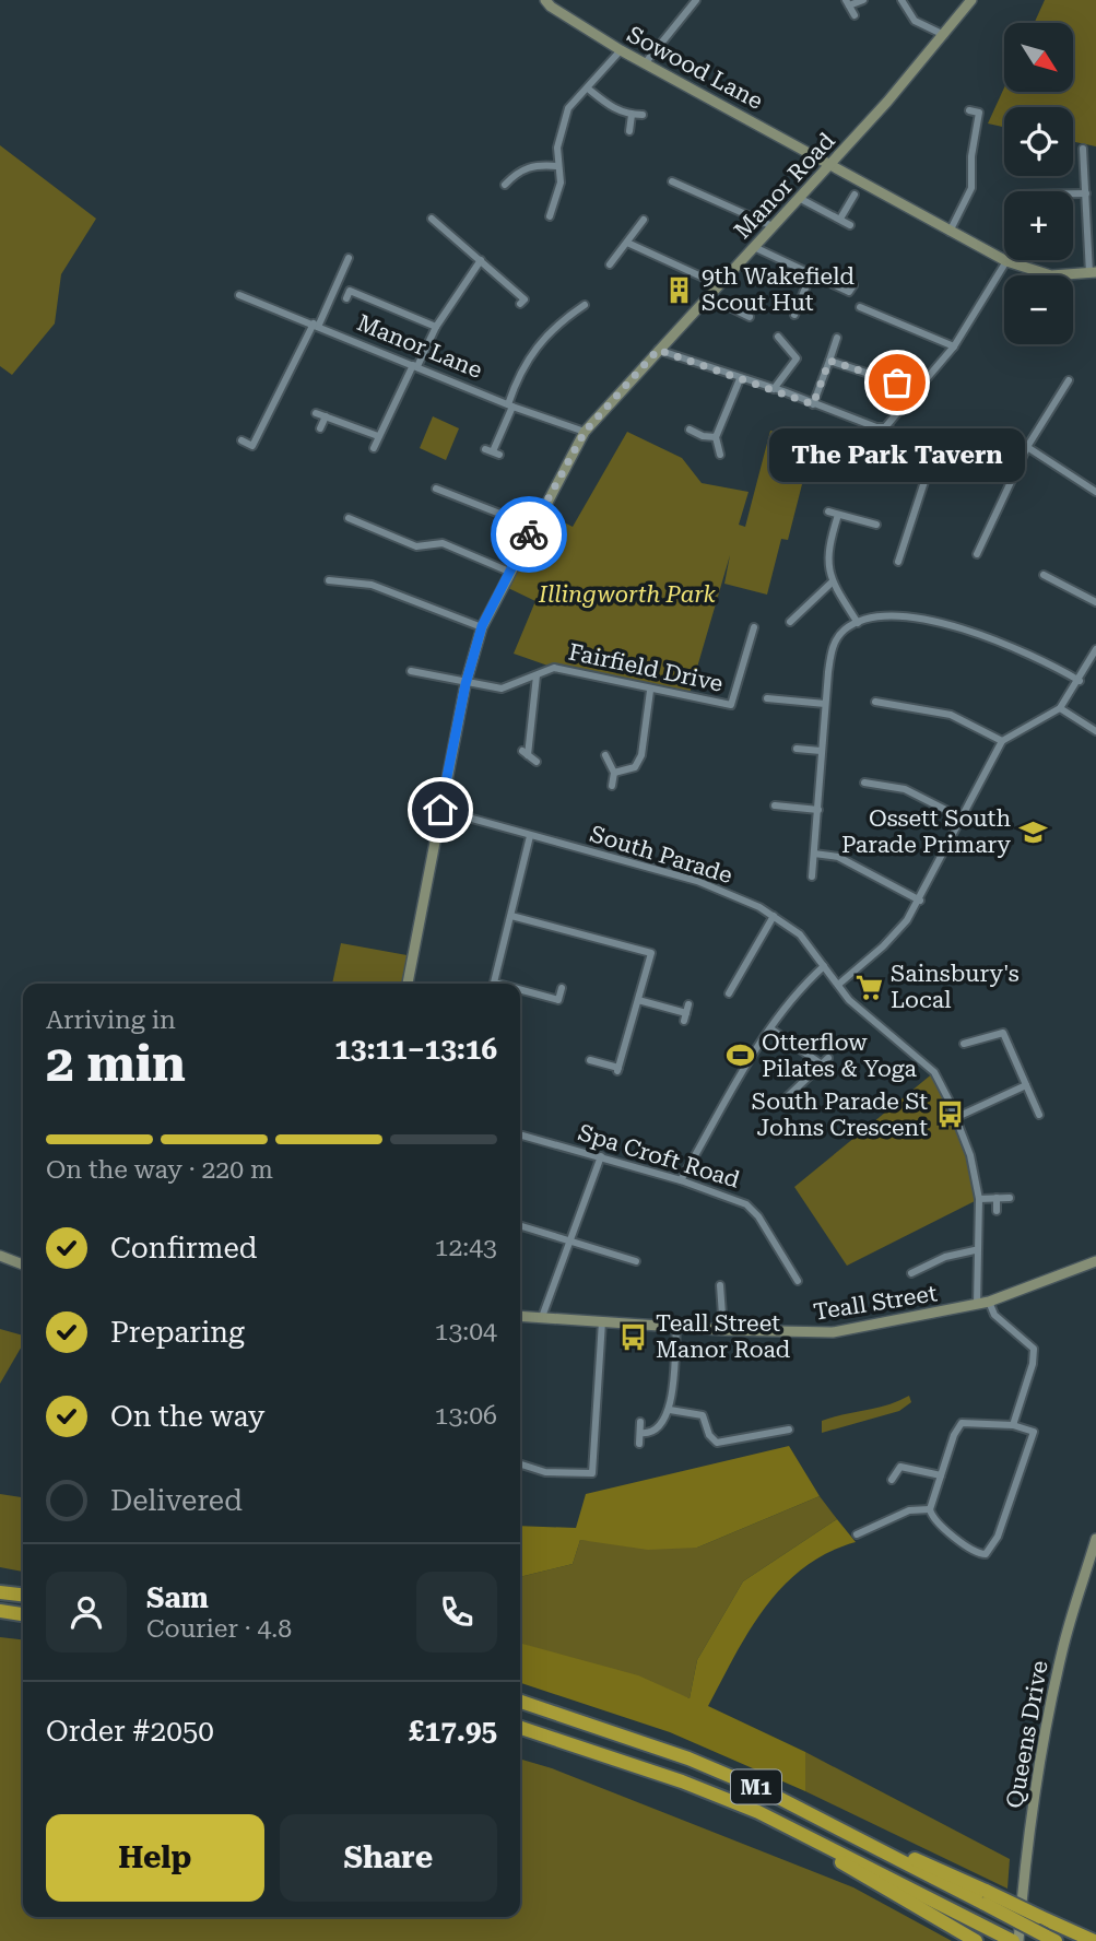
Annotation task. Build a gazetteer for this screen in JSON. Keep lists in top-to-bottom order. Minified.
{"streets":{"highway":["M1"],"street":["Sowood Lane","Manor Road","Manor Lane","Fairfield Drive","South Parade","Spa Croft Road","Teall Street","Queens Drive"]},"crossings":[["Sowood Lane","Manor Road"],["Manor Road","Manor Lane"],["Manor Road","Fairfield Drive"],["Manor Road","South Parade"],["South Parade","Teall Street"],["Queens Drive","M1"]],"parks":["Illingworth Park"],"places":{"building":["9th Wakefield Scout Hut"],"other":["The Park Tavern"],"school or university":["Ossett South Parade Primary"],"supermarket":["Sainsbury's Local"],"sports":["Otterflow Pilates & Yoga"],"bus stop":["South Parade St Johns Crescent","Teall Street Manor Road"]},"north":"bottom right","page":{"map_buttons":["+","−"],"bubble":"The Park Tavern","heading":["2 min","Arriving in","13:11–13:16"],"panel":["Sam","Courier · 4.8","Order #2050","£17.95"],"bar":"On the way · 220 m","list":[["Confirmed","12:43"],["Preparing","13:04"],["On the way","13:06"],"Delivered"],"buttons":["Help","Share"]}}
